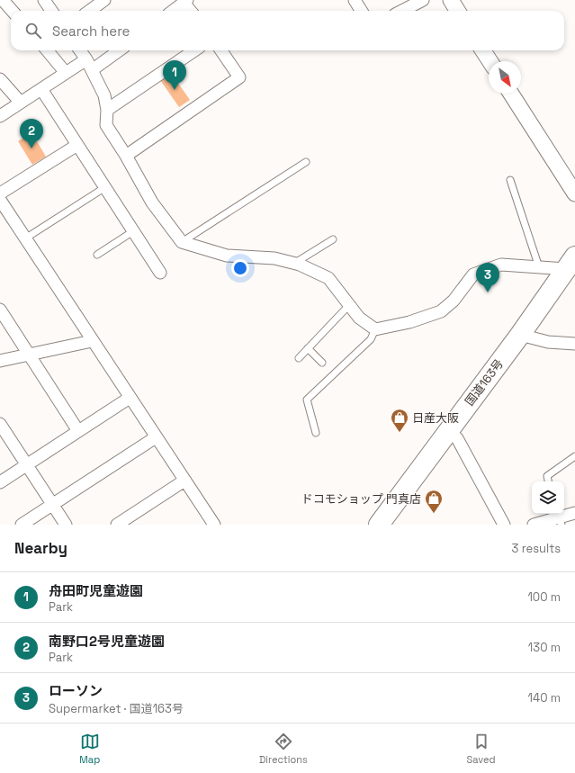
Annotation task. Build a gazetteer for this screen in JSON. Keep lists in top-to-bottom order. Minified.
{"streets":{"highway":["国道163号"]},"places":{"shop":["日産大阪","ドコモショップ 門真店"]},"north":"bottom right","page":{"search":"Search here","pins":["1","2","3"],"heading":["Nearby","3 results"],"list":[{"mark":"1","name":"舟田町児童遊園","note":"Park","value":"100 m"},{"mark":"2","name":"南野口2号児童遊園","note":"Park","value":"130 m"},{"mark":"3","name":"ローソン","note":"Supermarket · 国道163号","value":"140 m"}],"nav":["Map","Directions","Saved"]}}
